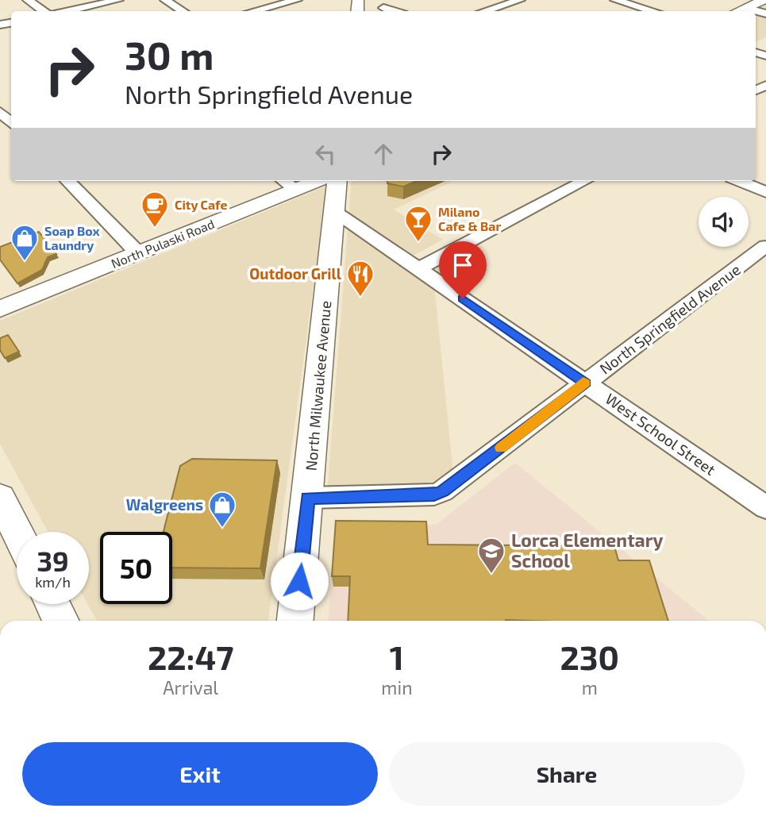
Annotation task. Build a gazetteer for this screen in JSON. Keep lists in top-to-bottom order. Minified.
{"streets":{"main road":["North Pulaski Road","North Milwaukee Avenue"],"street":["North Springfield Avenue","West School Street"]},"crossings":[["North Springfield Avenue","North Milwaukee Avenue"],["North Springfield Avenue","West School Street"],["North Milwaukee Avenue","West School Street"]],"places":{"cafe":["City Cafe"],"bar":["Milano Cafe & Bar"],"shop":["Soap Box Laundry","Walgreens"],"restaurant":["Outdoor Grill"],"school or university":["Lorca Elementary School"]},"page":{"turn":["30 m","North Springfield Avenue"],"speed":"39 km/h","limit":"50","eta":["22:47","Arrival","1","min","230","m"],"buttons":["Exit","Share"]}}
